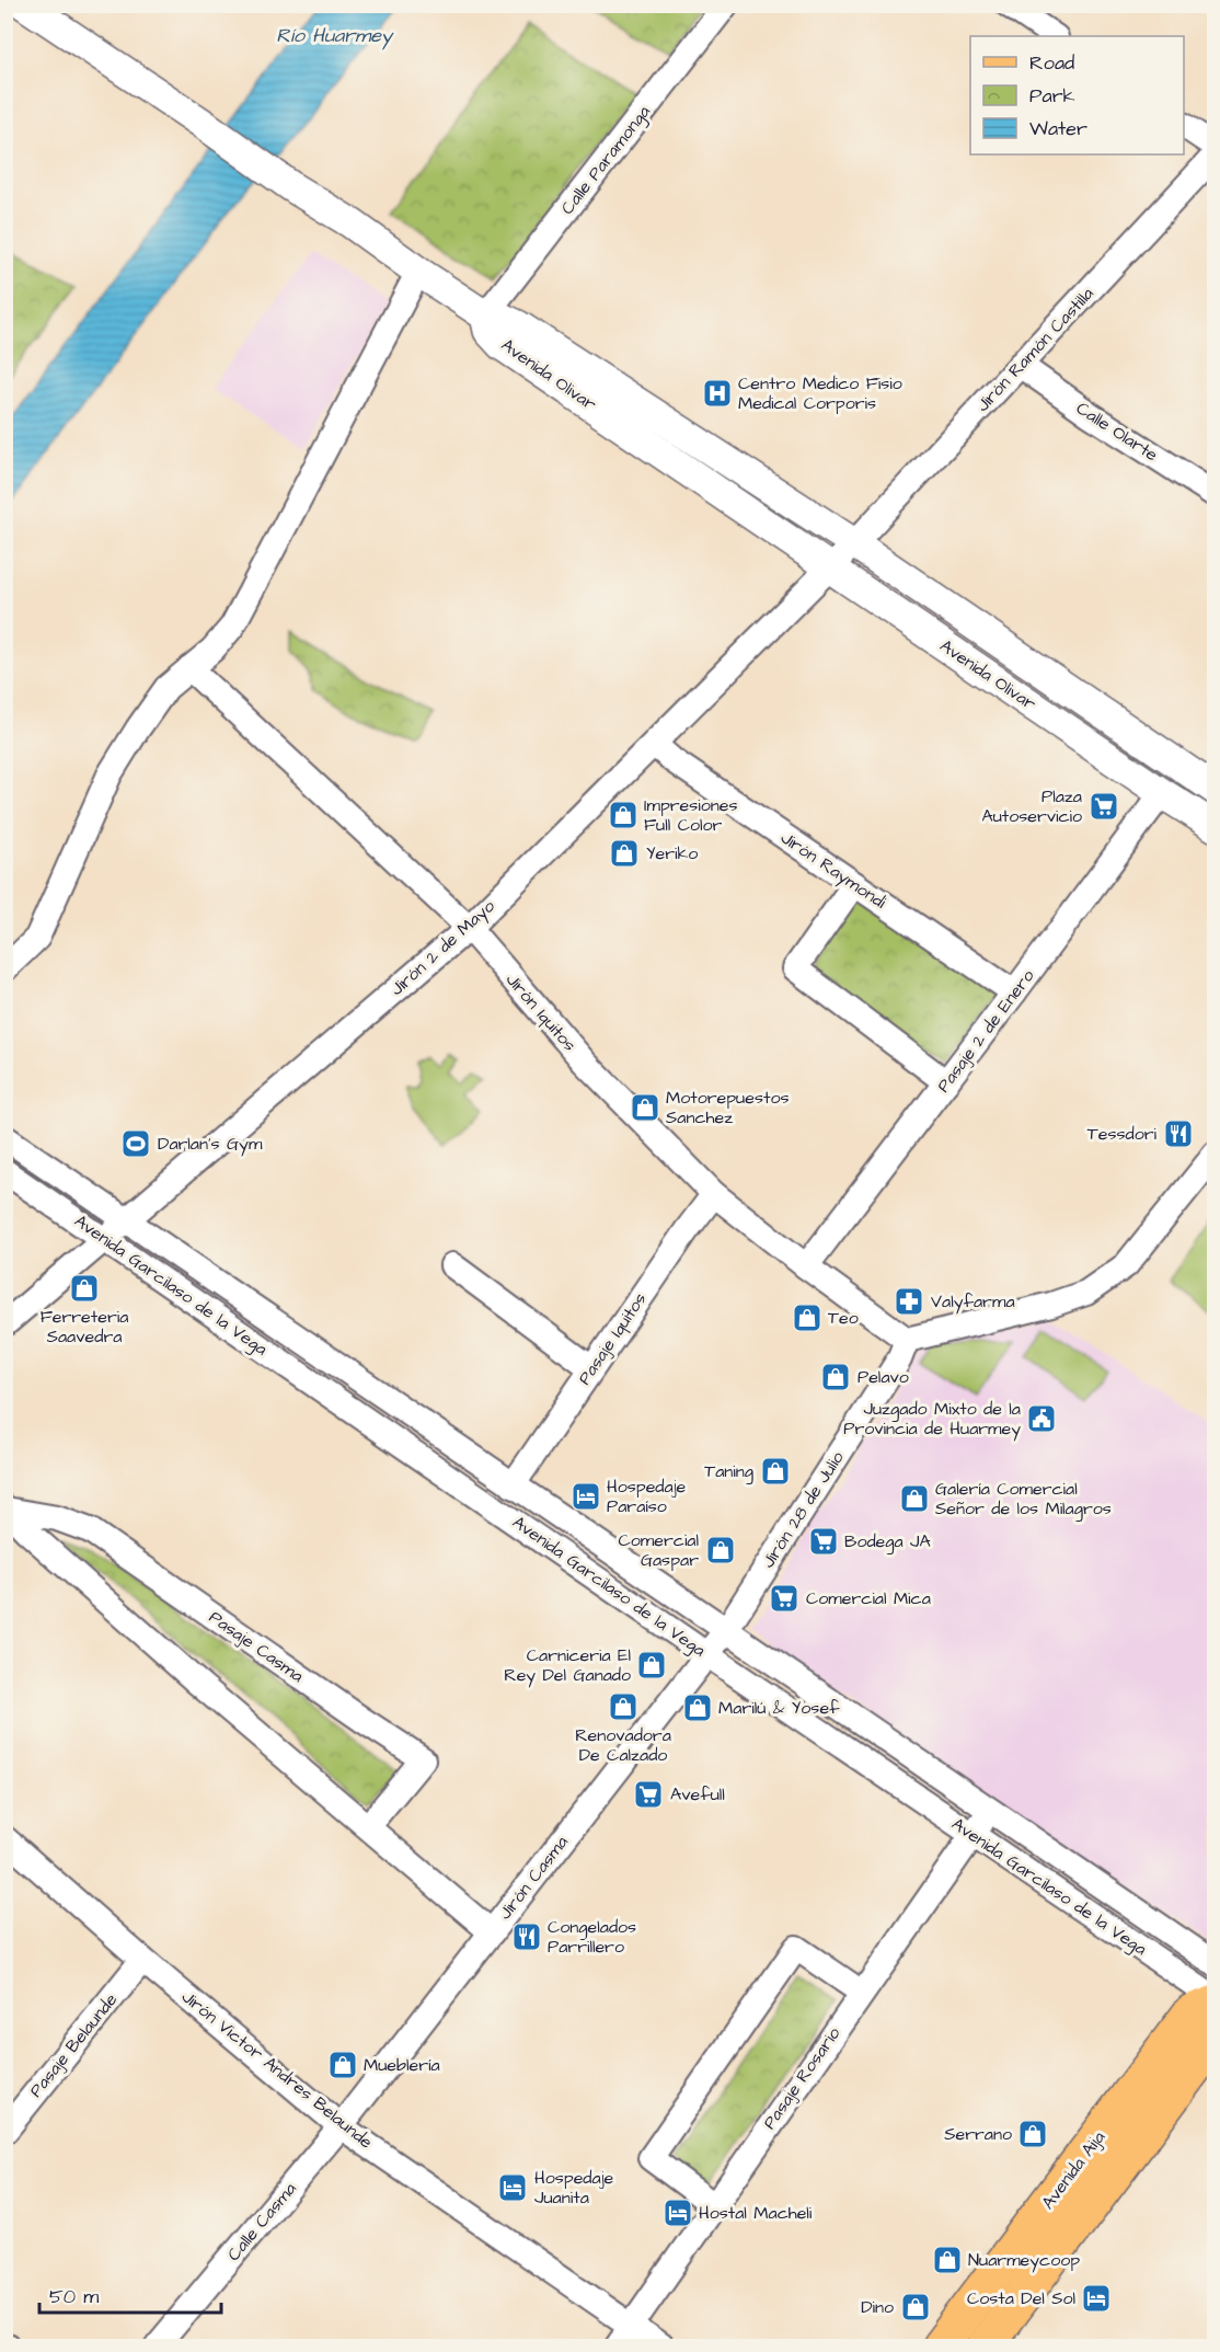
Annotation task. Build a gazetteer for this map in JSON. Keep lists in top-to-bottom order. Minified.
{"streets":{"main road":["Avenida Aija"],"street":["Calle Paramonga","Jirón Ramón Castilla","Avenida Olivar","Calle Olarte","Jirón Raymondi","Jirón 2 de Mayo","Jirón Iquitos","Pasaje 2 de Enero","Avenida Garcilaso de la Vega","Pasaje Iquitos","Jirón 28 de Julio","Pasaje Casma","Jirón Casma","Pasaje Belaunde","Jirón Victor Andres Belaunde","Pasaje Rosario","Calle Casma"]},"crossings":[["Calle Paramonga","Avenida Olivar"],["Jirón Ramón Castilla","Avenida Olivar"],["Jirón Ramón Castilla","Calle Olarte"],["Jirón Ramón Castilla","Jirón 2 de Mayo"],["Avenida Olivar","Jirón 2 de Mayo"],["Avenida Olivar","Pasaje 2 de Enero"],["Jirón Raymondi","Jirón 2 de Mayo"],["Jirón Raymondi","Pasaje 2 de Enero"],["Jirón 2 de Mayo","Jirón Iquitos"],["Jirón 2 de Mayo","Avenida Garcilaso de la Vega"],["Jirón Iquitos","Pasaje 2 de Enero"],["Jirón Iquitos","Pasaje Iquitos"],["Jirón Iquitos","Jirón 28 de Julio"],["Avenida Garcilaso de la Vega","Pasaje Iquitos"],["Avenida Garcilaso de la Vega","Jirón 28 de Julio"],["Avenida Garcilaso de la Vega","Jirón Casma"],["Avenida Garcilaso de la Vega","Pasaje Rosario"],["Jirón 28 de Julio","Jirón Casma"],["Pasaje Casma","Jirón Casma"],["Jirón Casma","Jirón Victor Andres Belaunde"],["Jirón Casma","Calle Casma"],["Pasaje Belaunde","Jirón Victor Andres Belaunde"],["Jirón Victor Andres Belaunde","Pasaje Rosario"],["Jirón Victor Andres Belaunde","Calle Casma"]],"water":["Río Huarmey"],"places":{"hospital":["Centro Medico Fisio Medical Corporis"],"supermarket":["Plaza Autoservicio","Bodega JA","Comercial Mica","Avefull"],"shop":["Impresiones Full Color","Yeriko","Motorepuestos Sanchez","Ferreteria Saavedra","Teo","Pelavo","Taning","Galería Comercial Señor de los Milagros","Comercial Gaspar","Carniceria El Rey Del Ganado","Renovadora De Calzado","Marilú & Yosef","Mueblería","Serrano","Nuarmeycoop","Dino"],"restaurant":["Tessdori","Congelados Parrillero"],"sports":["Darlan's Gym"],"pharmacy":["Valyfarma"],"public building":["Juzgado Mixto de la Provincia de Huarmey"],"hotel":["Hospedaje Paraíso","Hospedaje Juanita","Hostal Macheli","Costa Del Sol"]},"legend":["Road","Park","Water"],"scale_bar":"50 m"}
